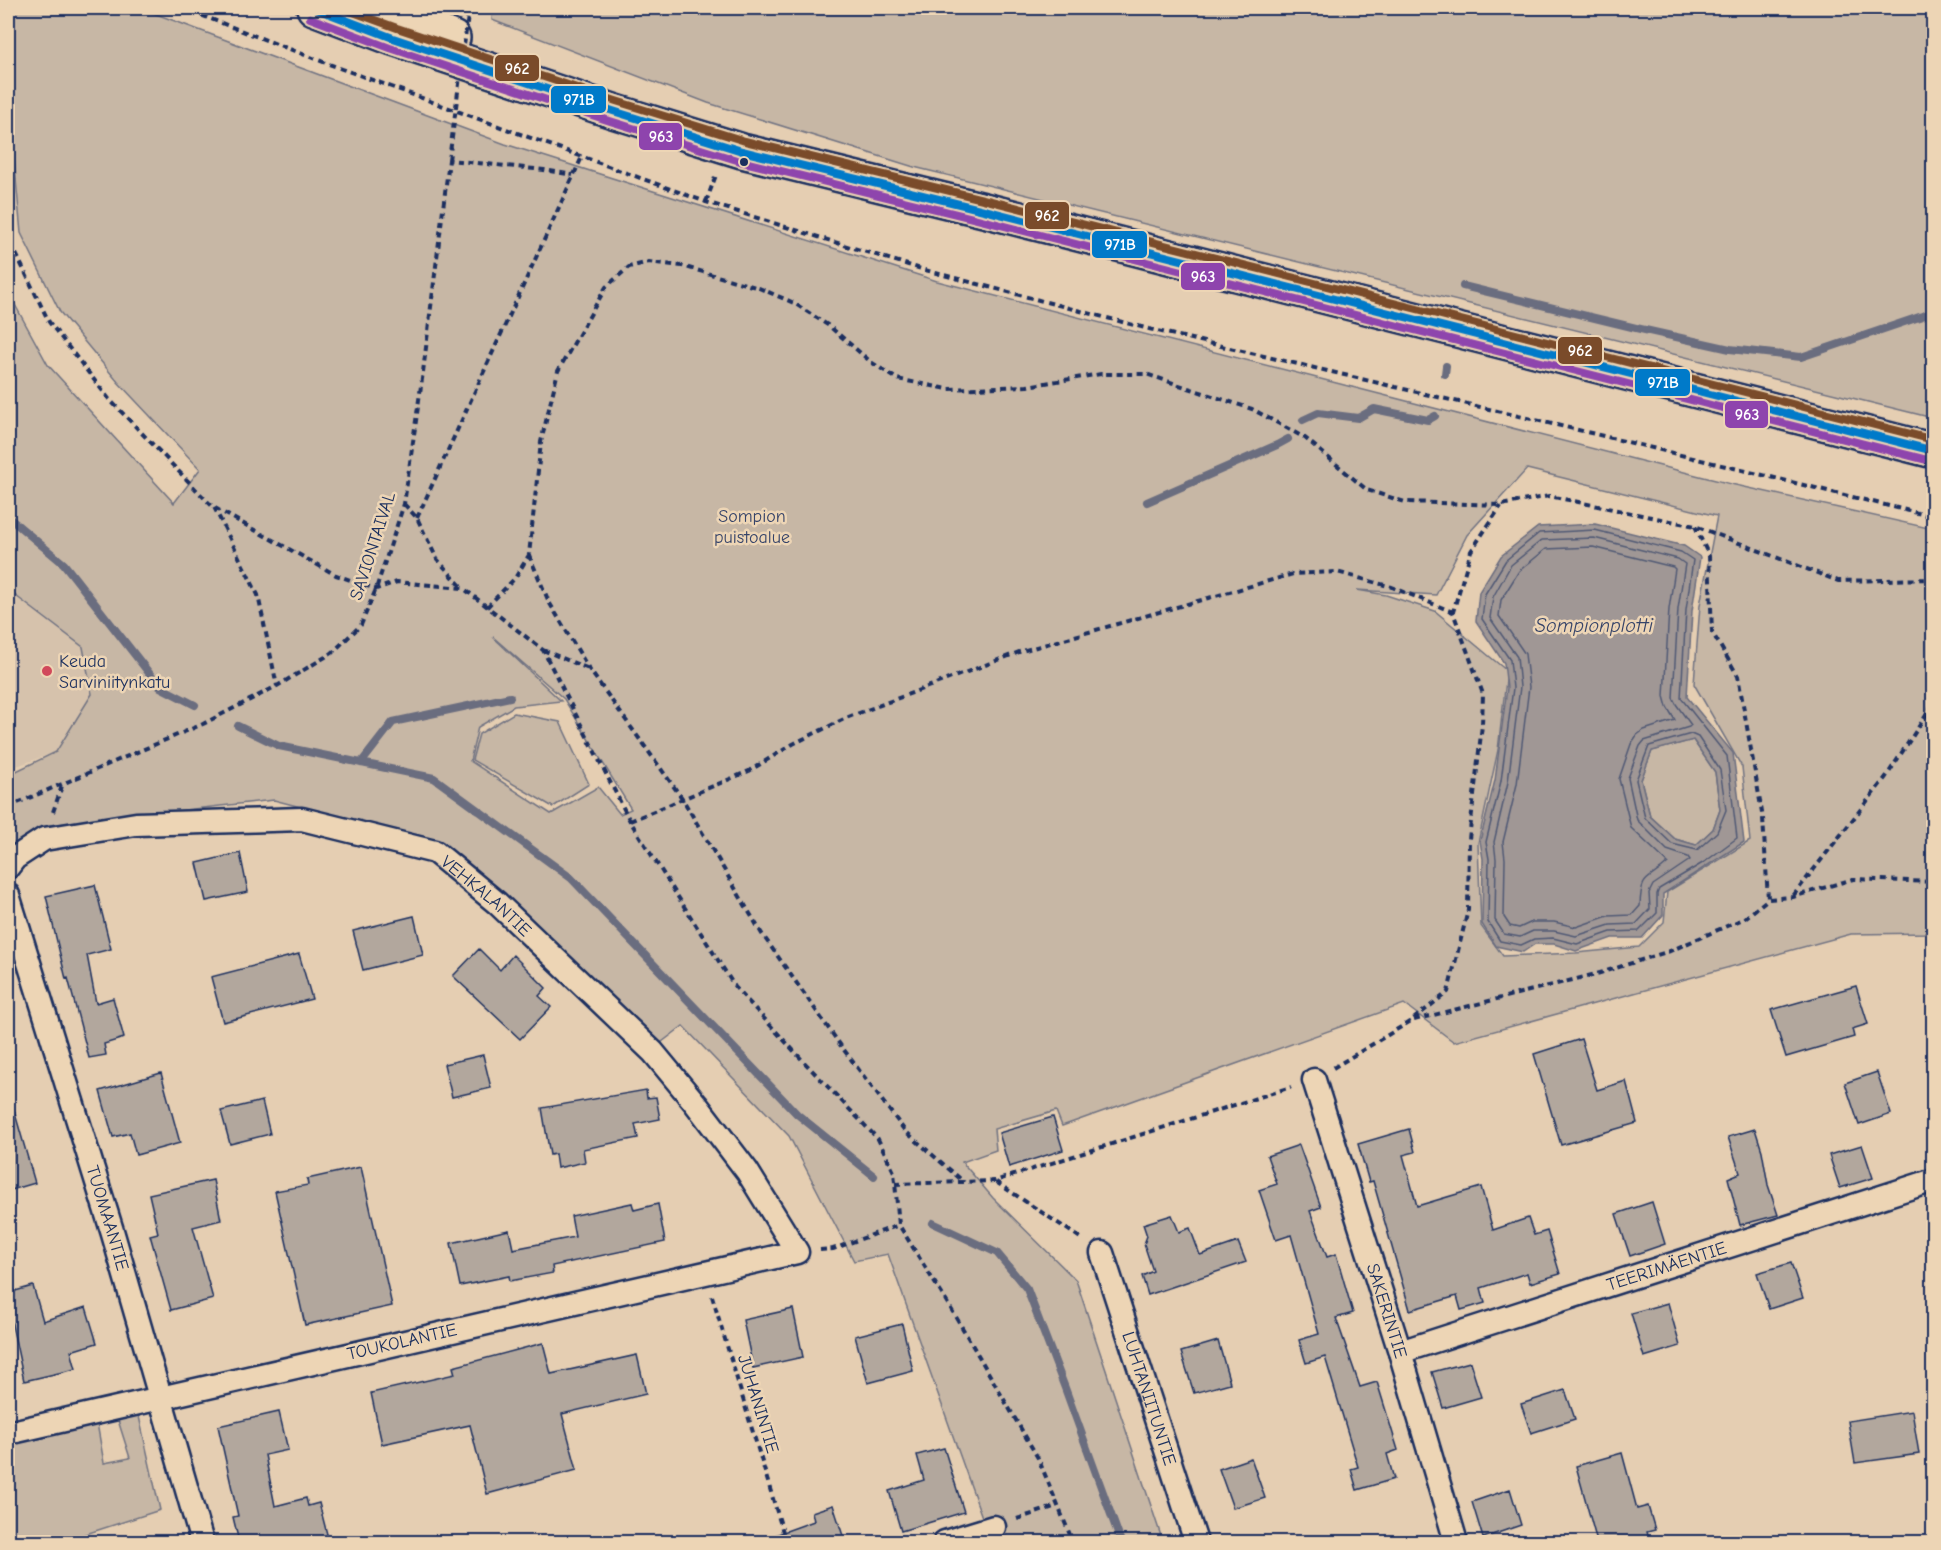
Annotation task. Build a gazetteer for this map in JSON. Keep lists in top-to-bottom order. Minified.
{"streets":{"street":["VEHKALANTIE","TUOMAANTIE","TEERIMÄENTIE","SAKERINTIE","TOUKOLANTIE","LUHTANIITUNTIE"],"path":["SAVIONTAIVAL","JUHANINTIE"]},"crossings":[["VEHKALANTIE","TOUKOLANTIE"],["TUOMAANTIE","TOUKOLANTIE"],["TEERIMÄENTIE","SAKERINTIE"],["TOUKOLANTIE","JUHANINTIE"]],"water":["Sompionplotti"],"parks":["Sompion puistoalue"],"places":["Keuda Sarviniitynkatu"],"lines":["transit line 971B","transit line 962","transit line 963"]}
